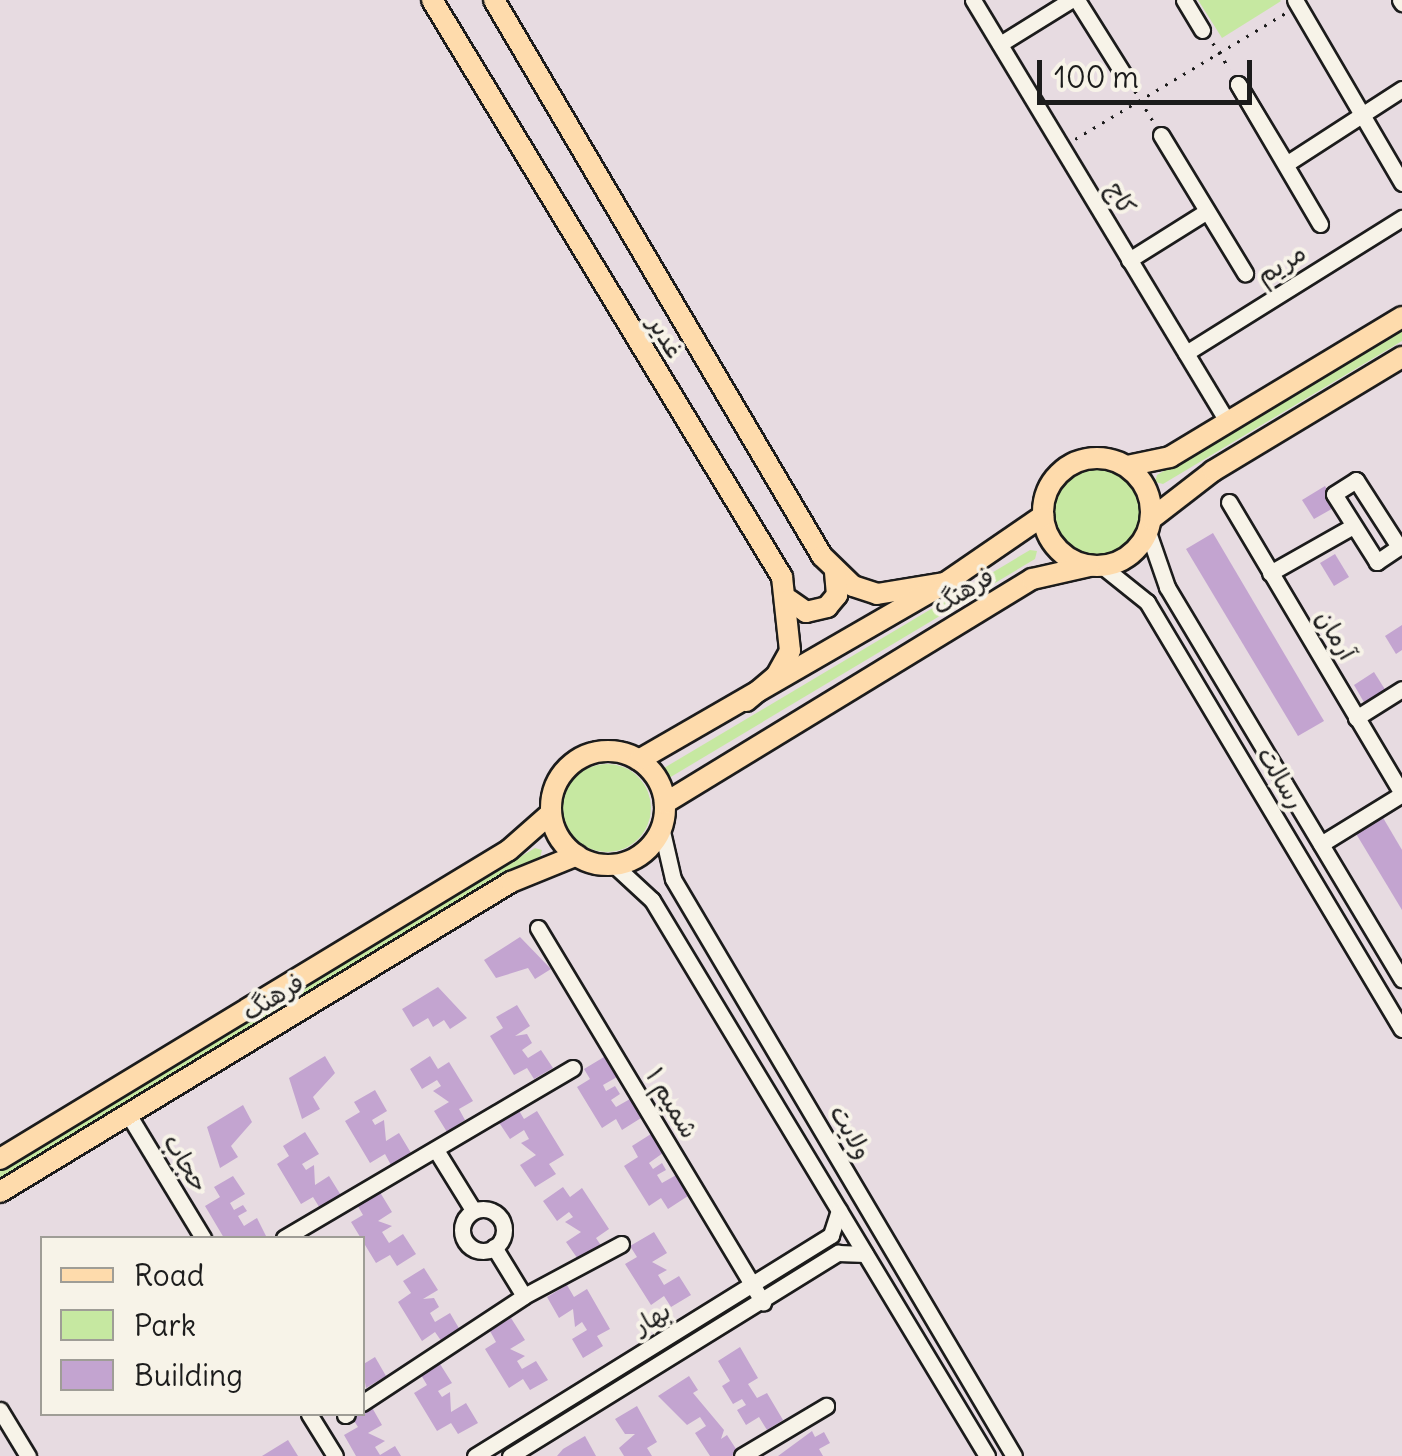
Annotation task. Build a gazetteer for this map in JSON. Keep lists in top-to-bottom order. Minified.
{"streets":{"main road":["غدیر","فرهنگ"],"street":["کاج","مریم","آرمان","رسالت","شمیم ۱","ولایت","حجاب","بهار"]},"crossings":[["کاج","مریم"],["غدیر","فرهنگ"],["فرهنگ","رسالت"],["فرهنگ","ولایت"],["فرهنگ","حجاب"],["شمیم ۱","بهار"],["ولایت","بهار"]],"legend":["Road","Park","Building"],"scale_bar":"100 m"}
